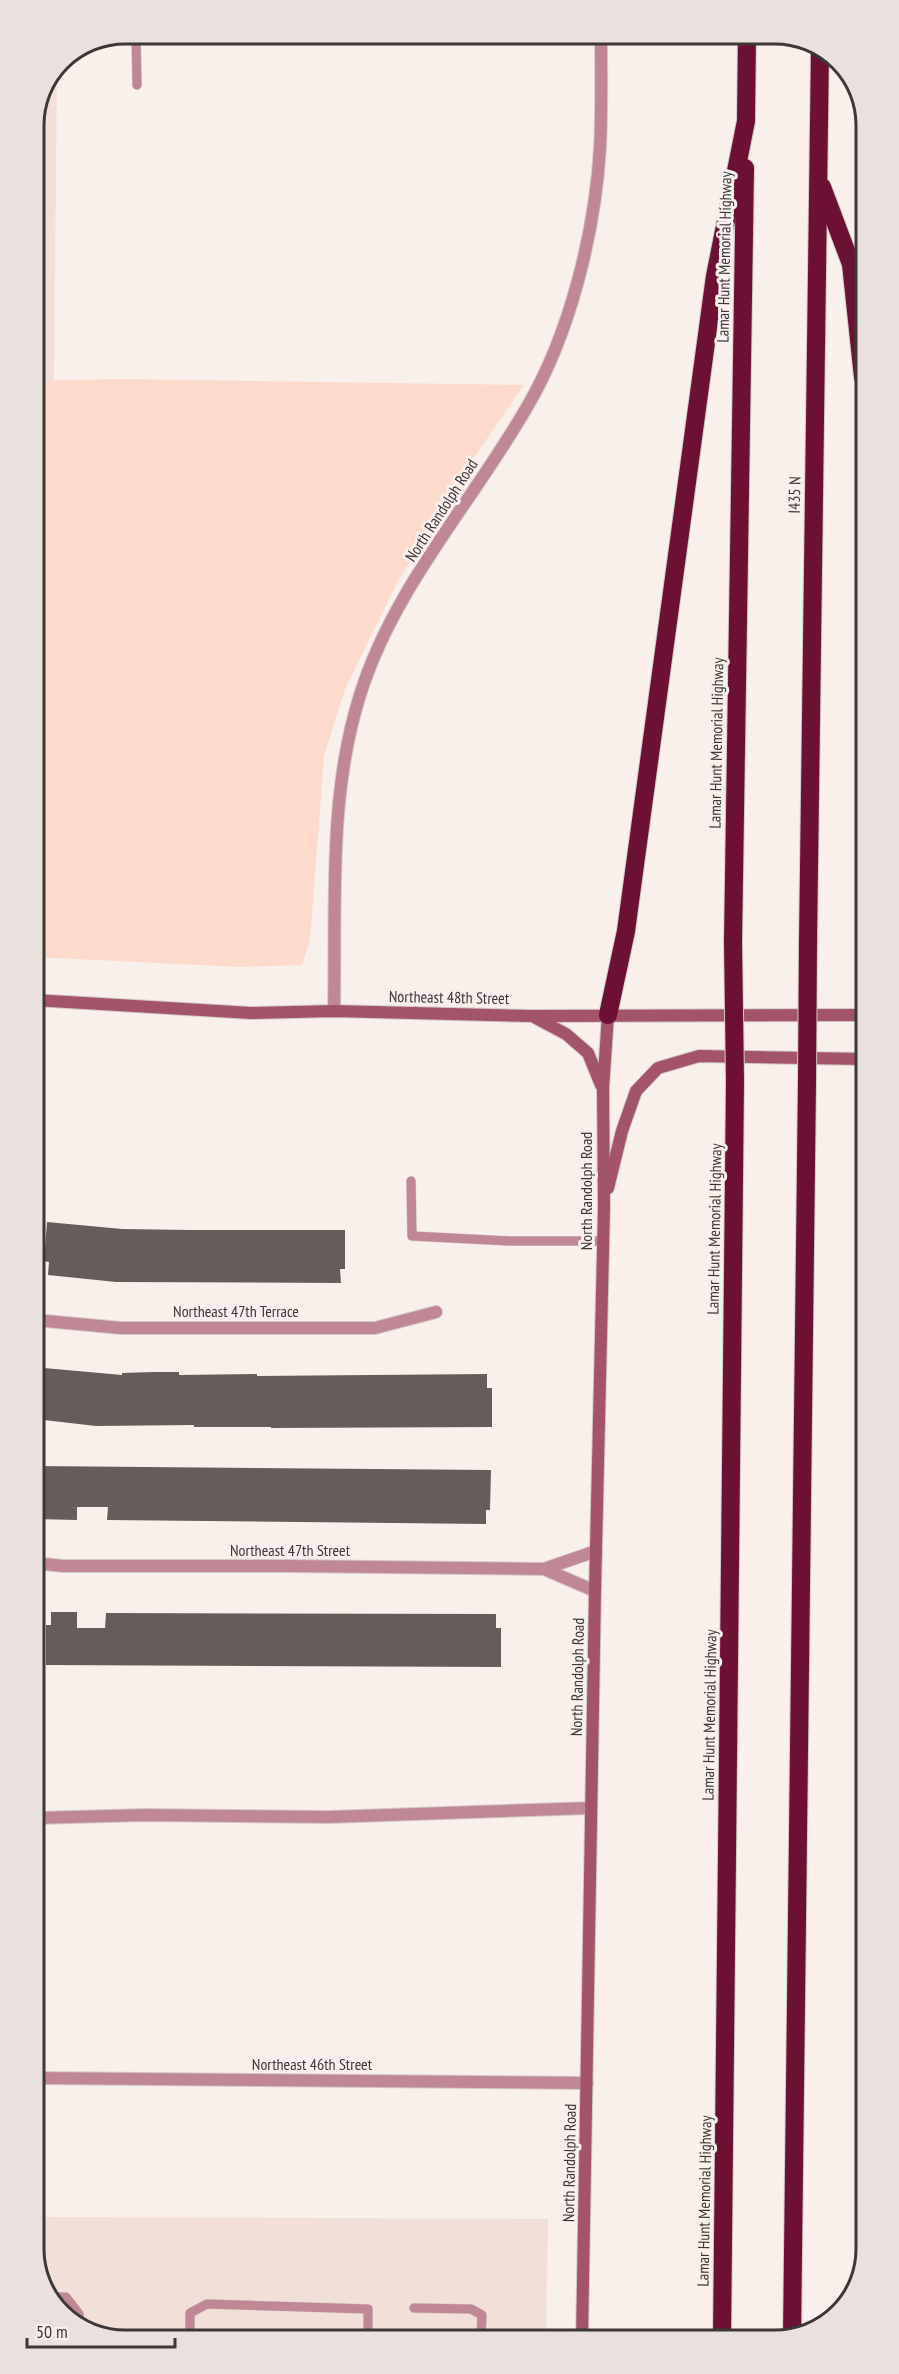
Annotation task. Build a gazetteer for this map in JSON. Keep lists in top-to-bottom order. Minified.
{"streets":{"highway":["Lamar Hunt Memorial Highway","I435 N"],"main road":["North Randolph Road","Northeast 48th Street"],"street":["Northeast 47th Terrace","Northeast 47th Street","Northeast 46th Street"]},"crossings":[["North Randolph Road","Northeast 48th Street"],["North Randolph Road","Northeast 47th Street"],["North Randolph Road","Northeast 46th Street"]],"scale_bar":"50 m"}
